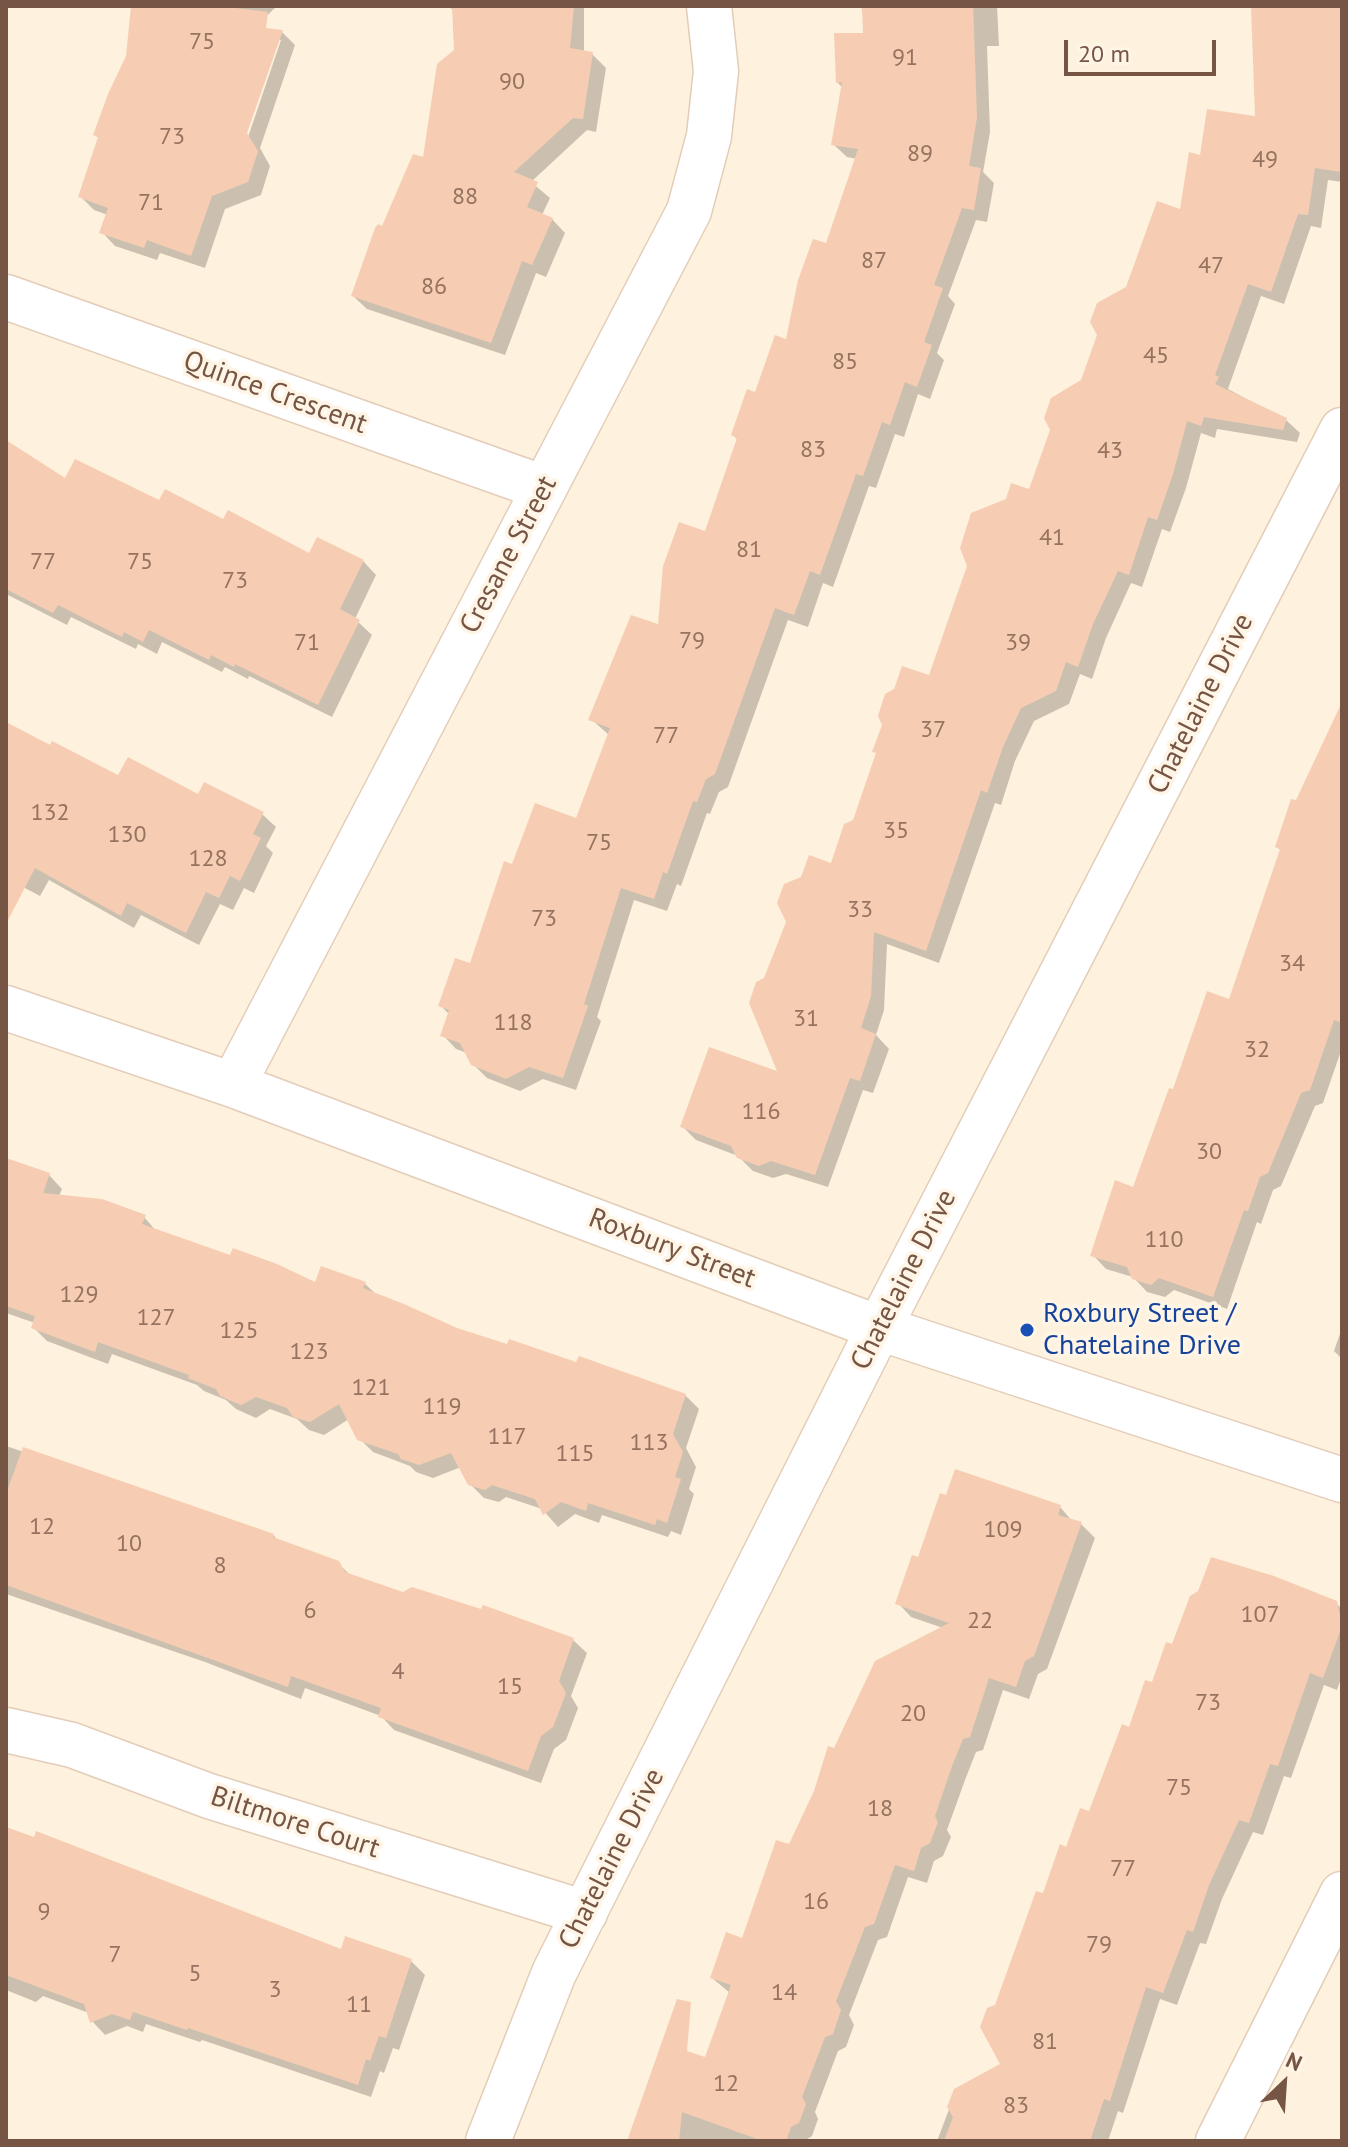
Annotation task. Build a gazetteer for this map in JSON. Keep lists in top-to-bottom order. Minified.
{"streets":{"street":["Quince Crescent","Cresane Street","Chatelaine Drive","Roxbury Street","Biltmore Court"]},"crossings":[["Quince Crescent","Cresane Street"],["Cresane Street","Roxbury Street"],["Chatelaine Drive","Roxbury Street"],["Chatelaine Drive","Biltmore Court"]],"places":["Roxbury Street / Chatelaine Drive"],"house_numbers":["75","91","90","73","89","49","88","71","87","47","86","45","85","83","43","41","81","77","75","73","79","71","39","37","77","132","35","130","75","128","33","73","34","31","118","32","116","30","110","129","127","125","123","121","119","117","113","115","12","109","10","8","6","107","22","4","15","73","20","75","18","77","16","9","79","7","5","3","14","11","81","12","83"],"scale_bar":"20 m","north":"top right"}
